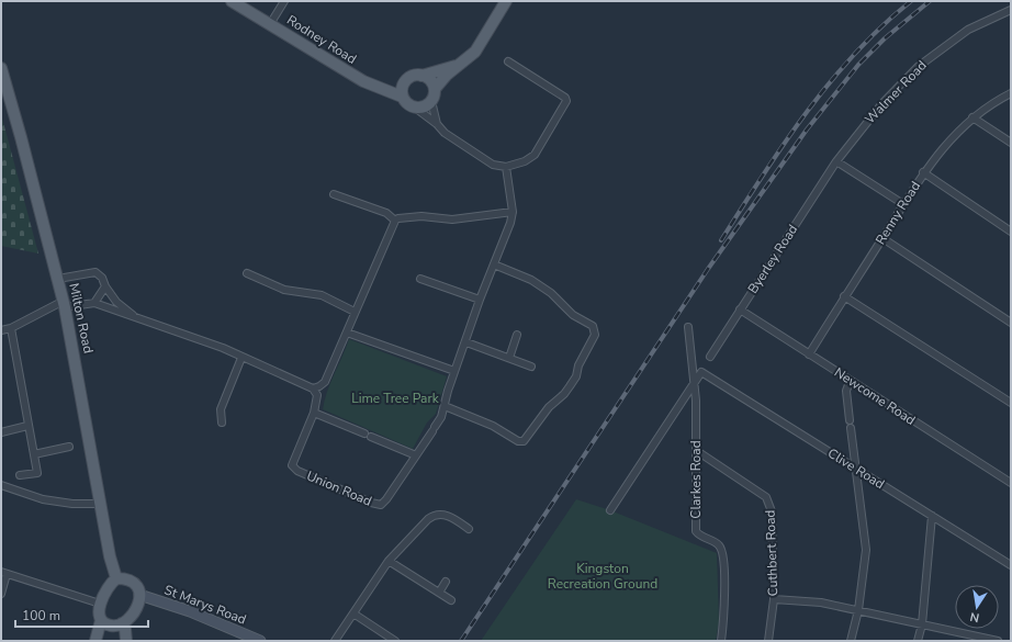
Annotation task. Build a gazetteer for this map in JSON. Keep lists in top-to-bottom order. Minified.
{"streets":{"main road":["Rodney Road","Milton Road"],"street":["Walmer Road","Renny Road","Byerley Road","Newcome Road","Clive Road","Clarkes Road","Union Road","Cuthbert Road","St Marys Road"]},"crossings":[["Walmer Road","Byerley Road"],["Renny Road","Newcome Road"],["Byerley Road","Newcome Road"],["Milton Road","St Marys Road"],["Clive Road","Clarkes Road"],["Clarkes Road","Cuthbert Road"]],"parks":["Lime Tree Park","Kingston Recreation Ground"],"scale_bar":"100 m","north":"bottom"}
